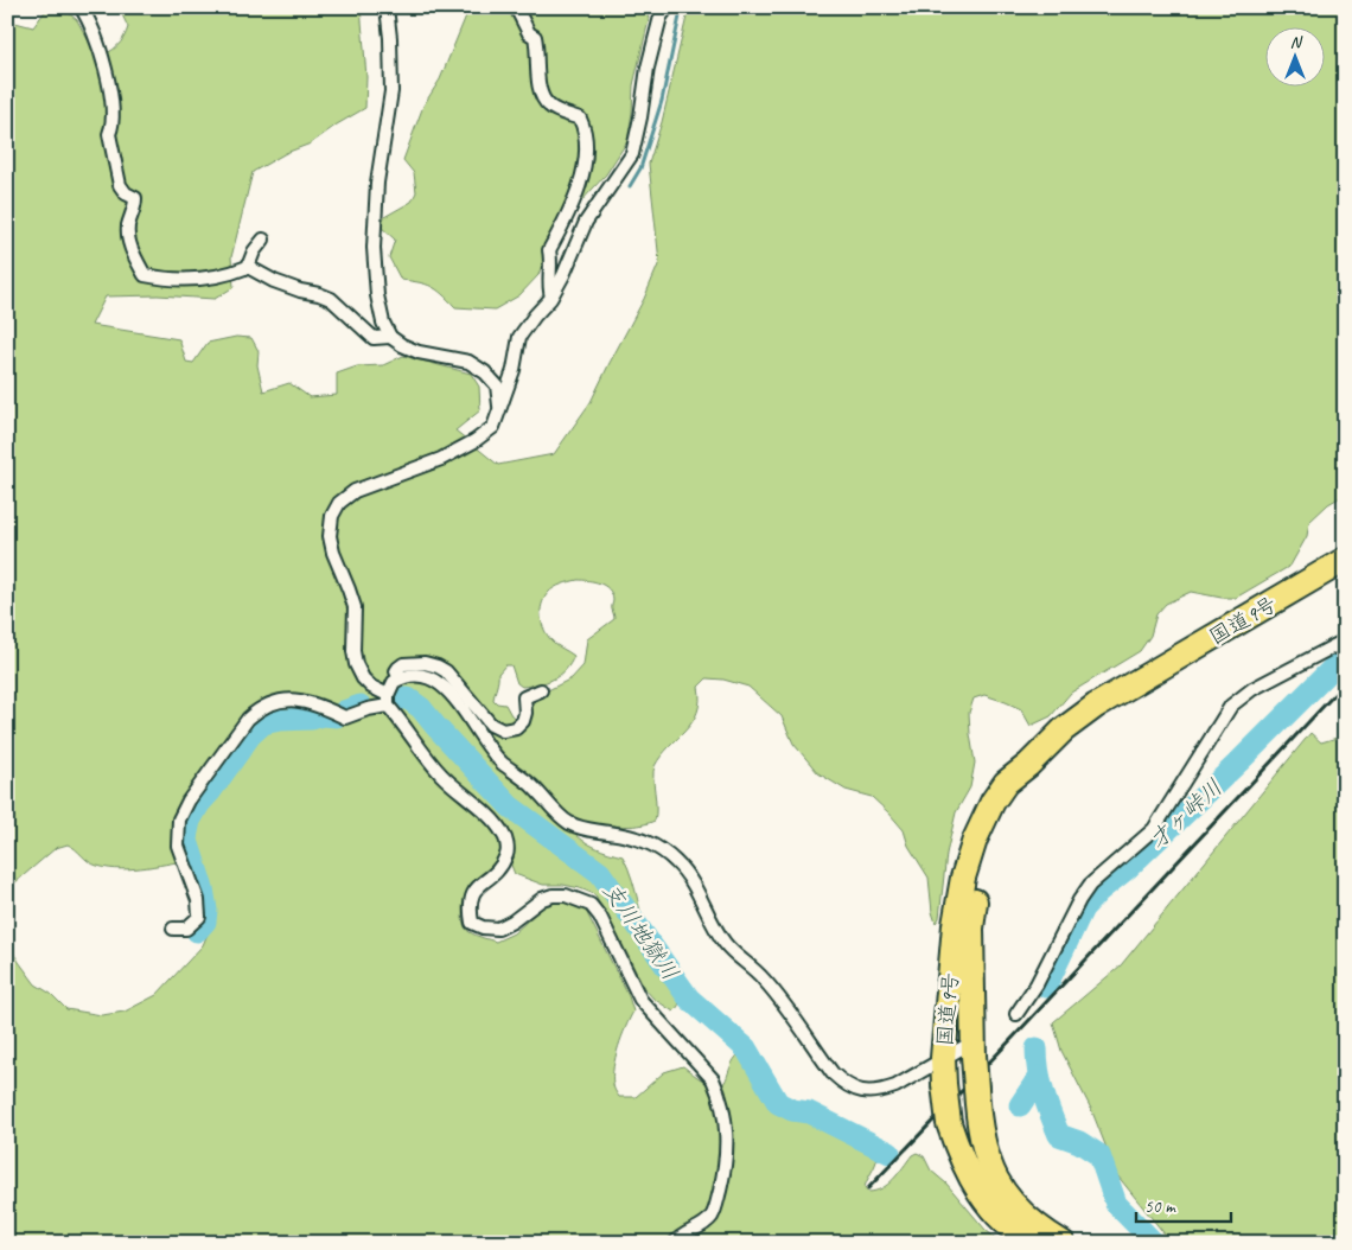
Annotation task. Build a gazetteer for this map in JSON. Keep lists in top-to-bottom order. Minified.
{"streets":{"highway":["国道9号"]},"water":["才ヶ峠川","支川地獄川"],"scale_bar":"50 m","north":"top"}
